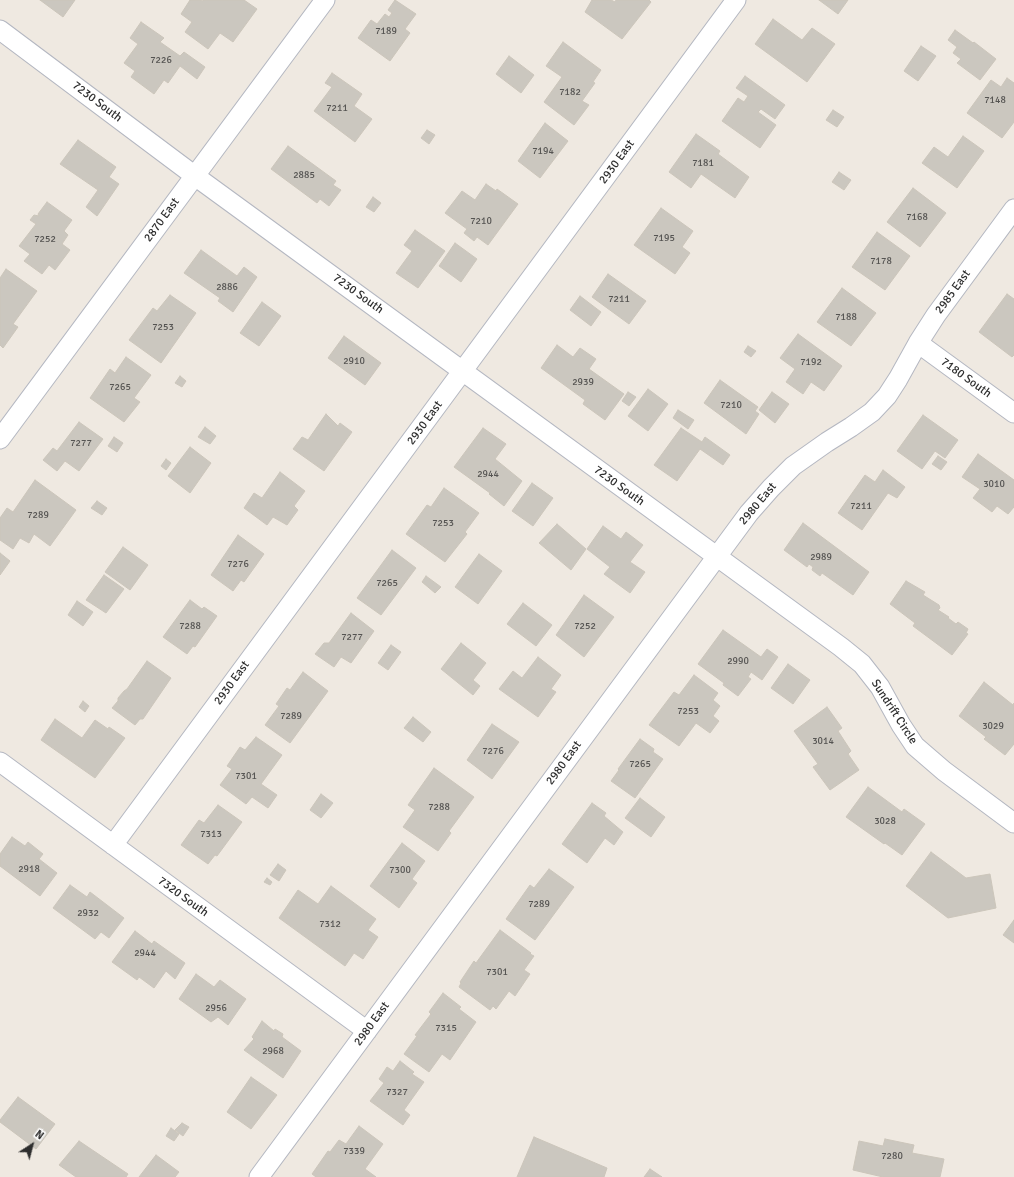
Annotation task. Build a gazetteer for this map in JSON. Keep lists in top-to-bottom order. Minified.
{"streets":{"street":["7230 South","2930 East","2870 East","2985 East","7180 South","2980 East","Sundrift Circle","7320 South"]},"crossings":[["7230 South","2930 East"],["7230 South","2870 East"],["7230 South","2980 East"],["7230 South","Sundrift Circle"],["2930 East","7320 South"],["2985 East","7180 South"],["2985 East","2980 East"],["2980 East","Sundrift Circle"],["2980 East","7320 South"]],"house_numbers":["7189","7226","7182","7148","7211","7194","7181","2885","7168","7210","7195","7252","7178","2886","7211","7188","7253","2910","7192","2939","7265","7210","7277","2944","3010","7211","7289","7253","2989","7276","7265","7288","7252","7277","2990","7253","7289","3029","3014","7276","7265","7301","7288","3028","7313","2918","7300","7289","2932","7312","2944","7301","2956","7315","2968","7327","7339","7280"],"north":"top right"}
